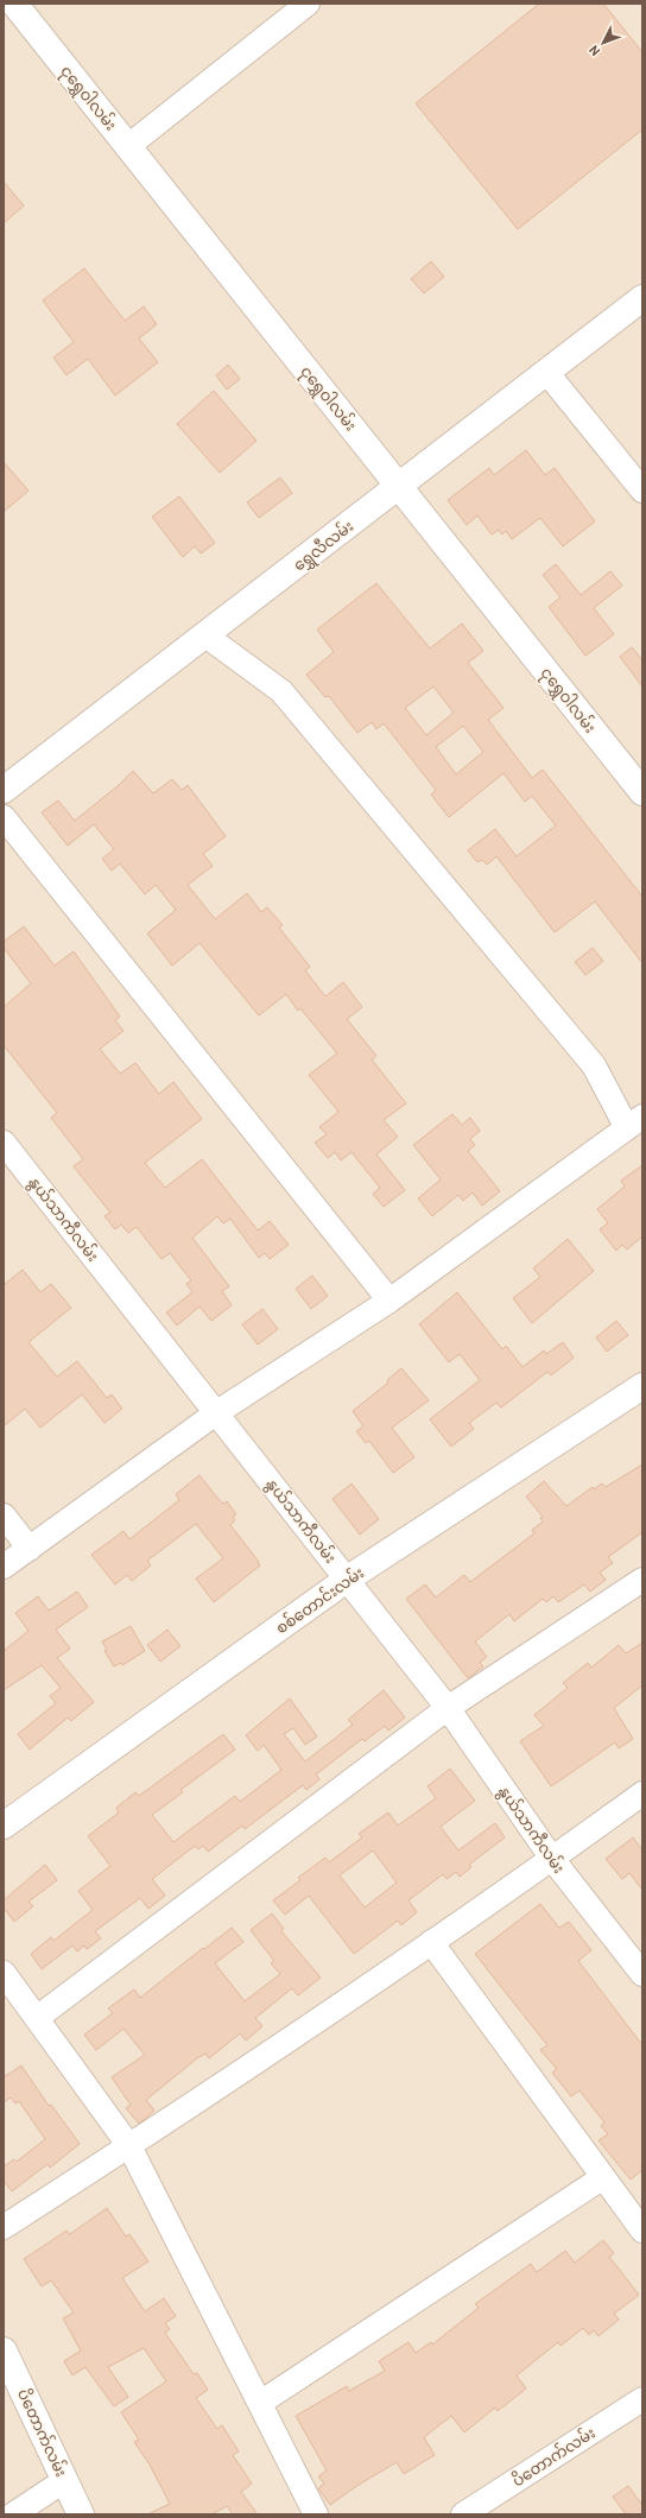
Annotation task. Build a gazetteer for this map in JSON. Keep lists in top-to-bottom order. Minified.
{"streets":{"street":["ငုရွှေဝါလမ်း","ရွှေလီလမ်း","နွယ်သာကီလမ်း","စစ်တောင်းလမ်း","ပိတောက်လမ်း"]},"crossings":[["ငုရွှေဝါလမ်း","ရွှေလီလမ်း"],["နွယ်သာကီလမ်း","စစ်တောင်းလမ်း"]],"north":"bottom left"}
